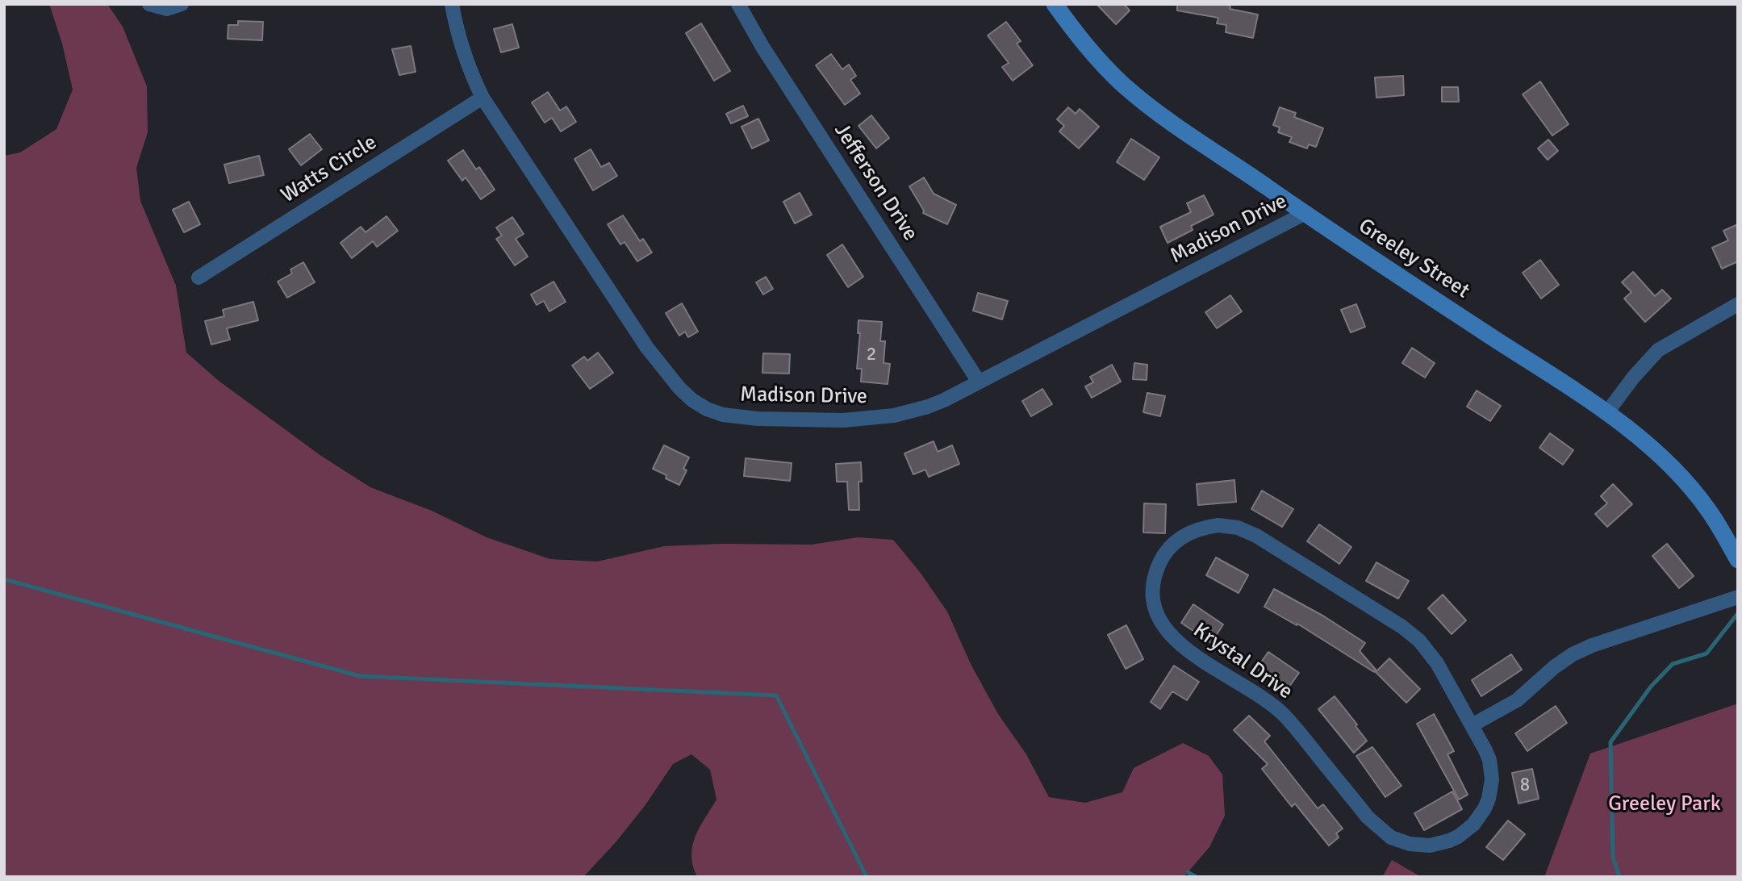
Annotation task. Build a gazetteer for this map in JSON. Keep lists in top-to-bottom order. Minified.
{"streets":{"street":["Watts Circle","Jefferson Drive","Madison Drive","Greeley Street","Krystal Drive"]},"crossings":[["Watts Circle","Madison Drive"],["Jefferson Drive","Madison Drive"],["Madison Drive","Greeley Street"]],"parks":["Greeley Park"],"house_numbers":["2","8"]}
